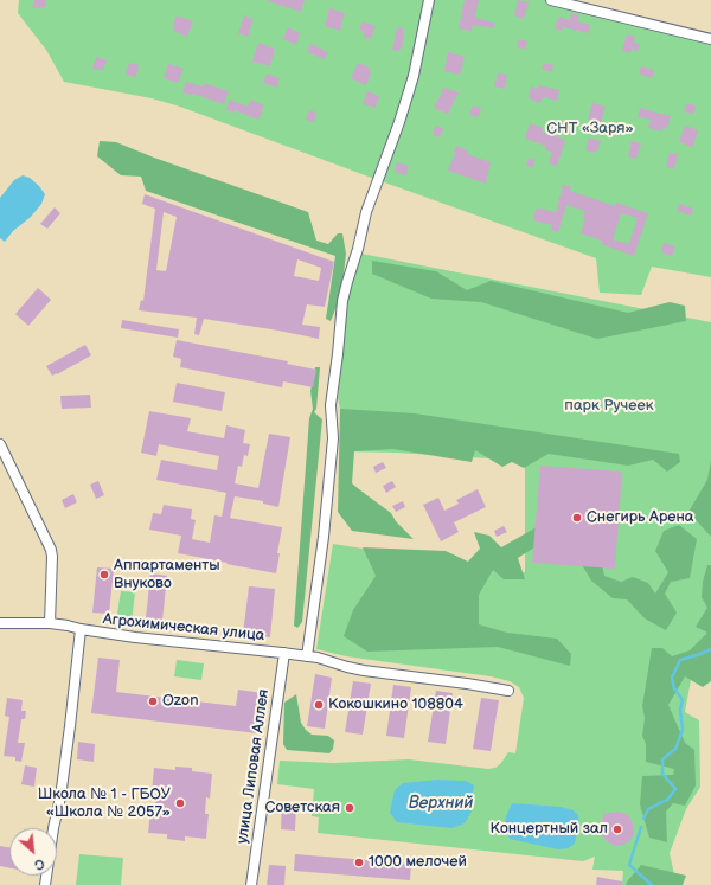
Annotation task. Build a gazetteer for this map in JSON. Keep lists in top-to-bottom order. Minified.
{"streets":{"street":["Агрохимическая улица","улица Липовая Аллея"]},"crossings":[["Агрохимическая улица","улица Липовая Аллея"]],"water":["Верхний"],"parks":["СНТ «Заря»","парк Ручеек"],"places":["Снегирь Арена","Аппартаменты Внуково","Ozon","Кокошкино 108804","Школа № 1 - ГБОУ «Школа № 2057»","Советская","Концертный зал","1000 мелочей"],"north":"bottom right"}
